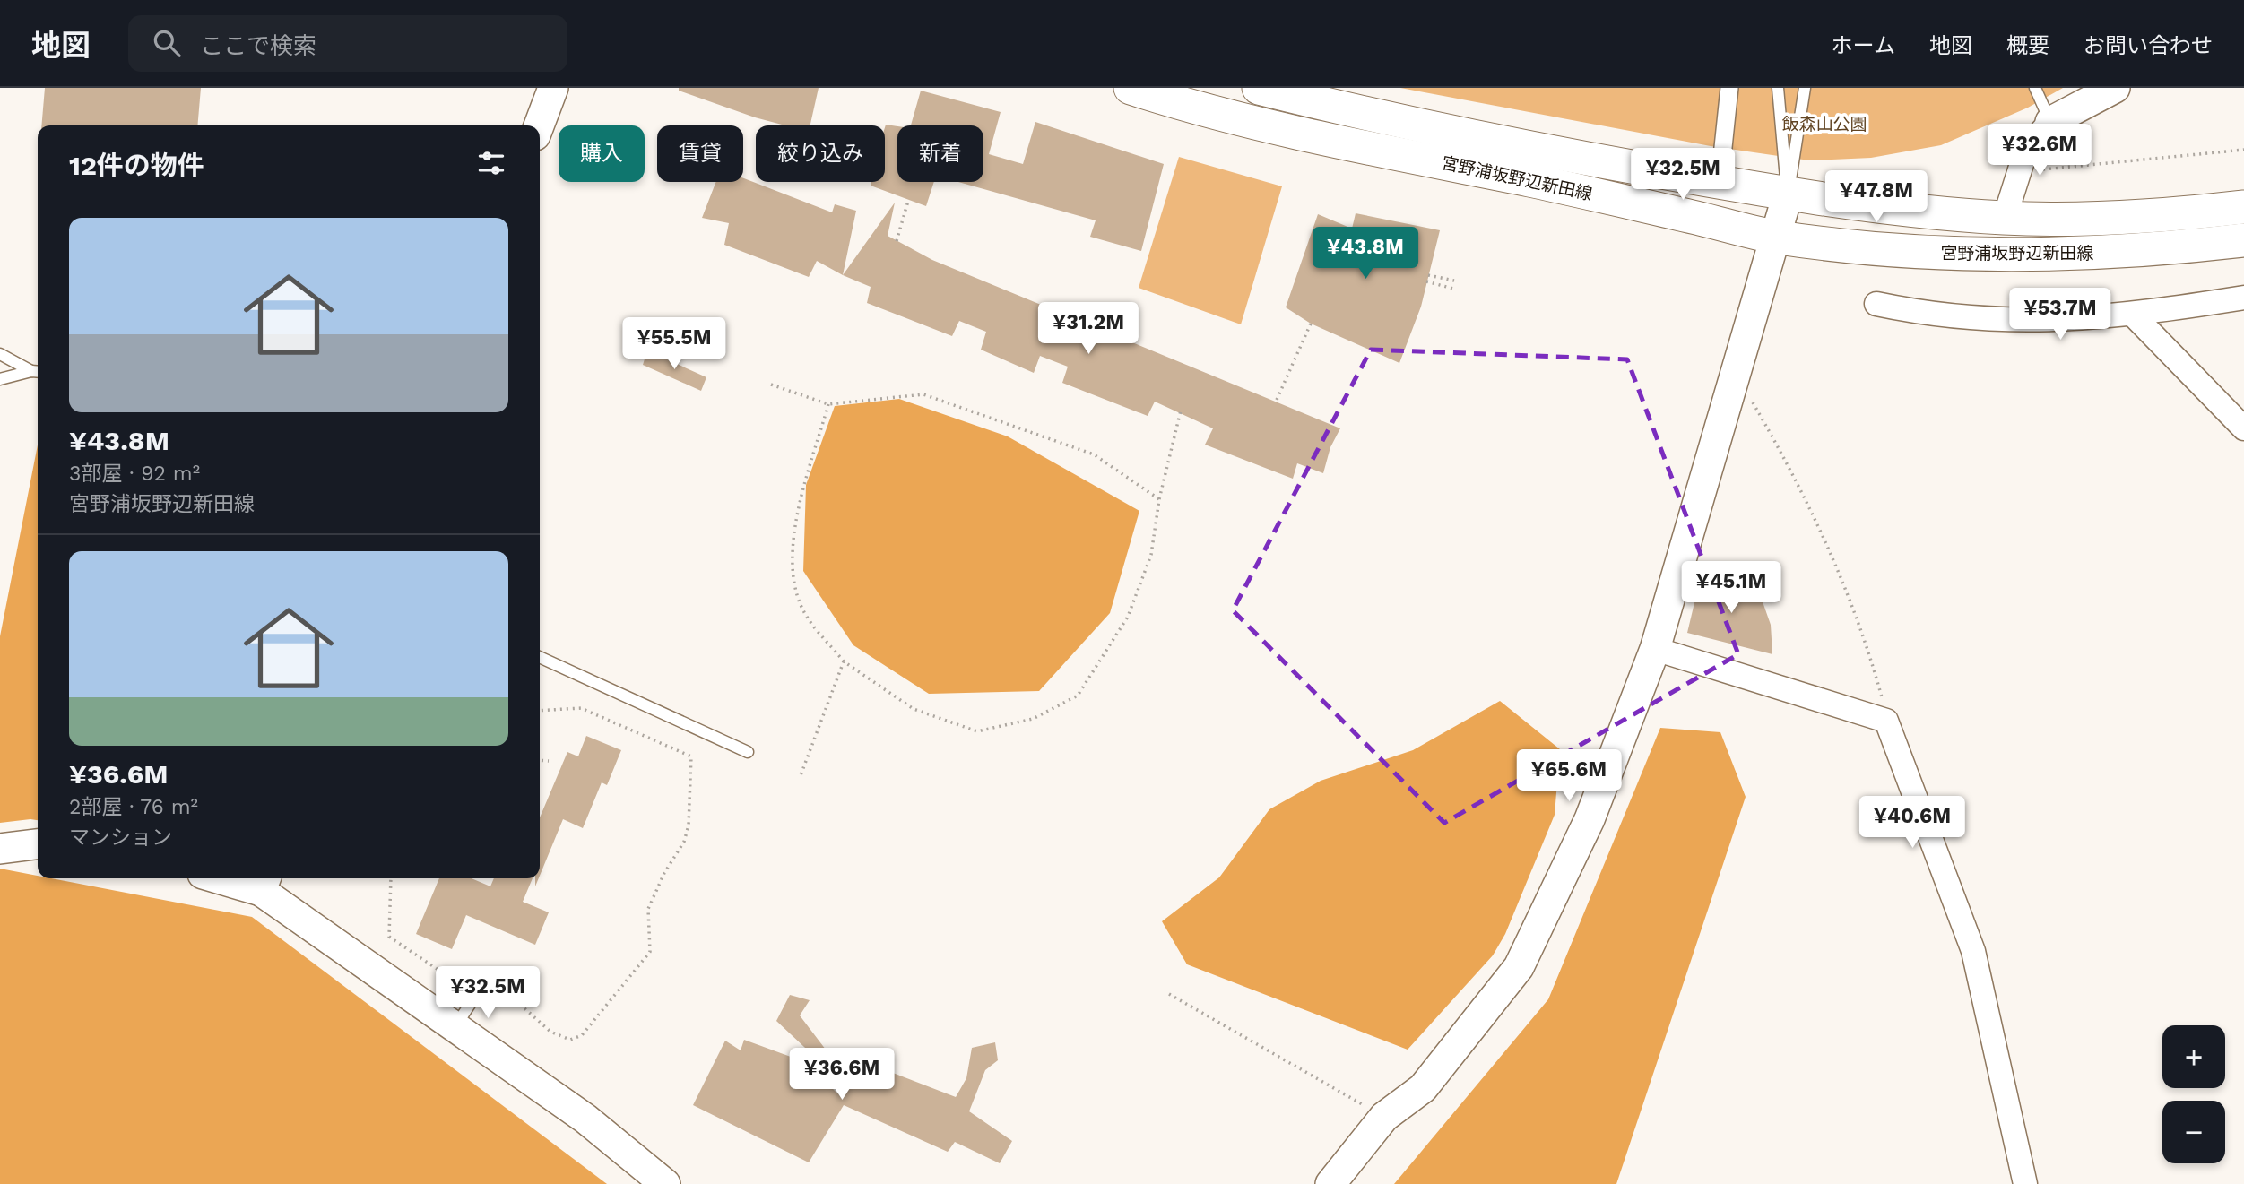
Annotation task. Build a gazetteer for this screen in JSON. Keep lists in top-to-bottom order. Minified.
{"streets":{"main road":["宮野浦坂野辺新田線"]},"parks":["飯森山公園"],"page":{"header":"地図","search":"ここで検索","nav":["ホーム","地図","概要","お問い合わせ"],"price":["¥32.6M","¥32.5M","¥47.8M","¥43.8M","¥53.7M","¥31.2M","¥55.5M","¥45.1M","¥65.6M","¥40.6M","¥32.5M","¥36.6M"],"chip":["購入","賃貸","絞り込み","新着"],"heading":"12件の物件","list":[{"name":"¥43.8M","note":"3部屋 · 92 m² · 宮野浦坂野辺新田線"},{"name":"¥36.6M","note":"2部屋 · 76 m² · マンション"}],"map_buttons":["+","−"]}}
